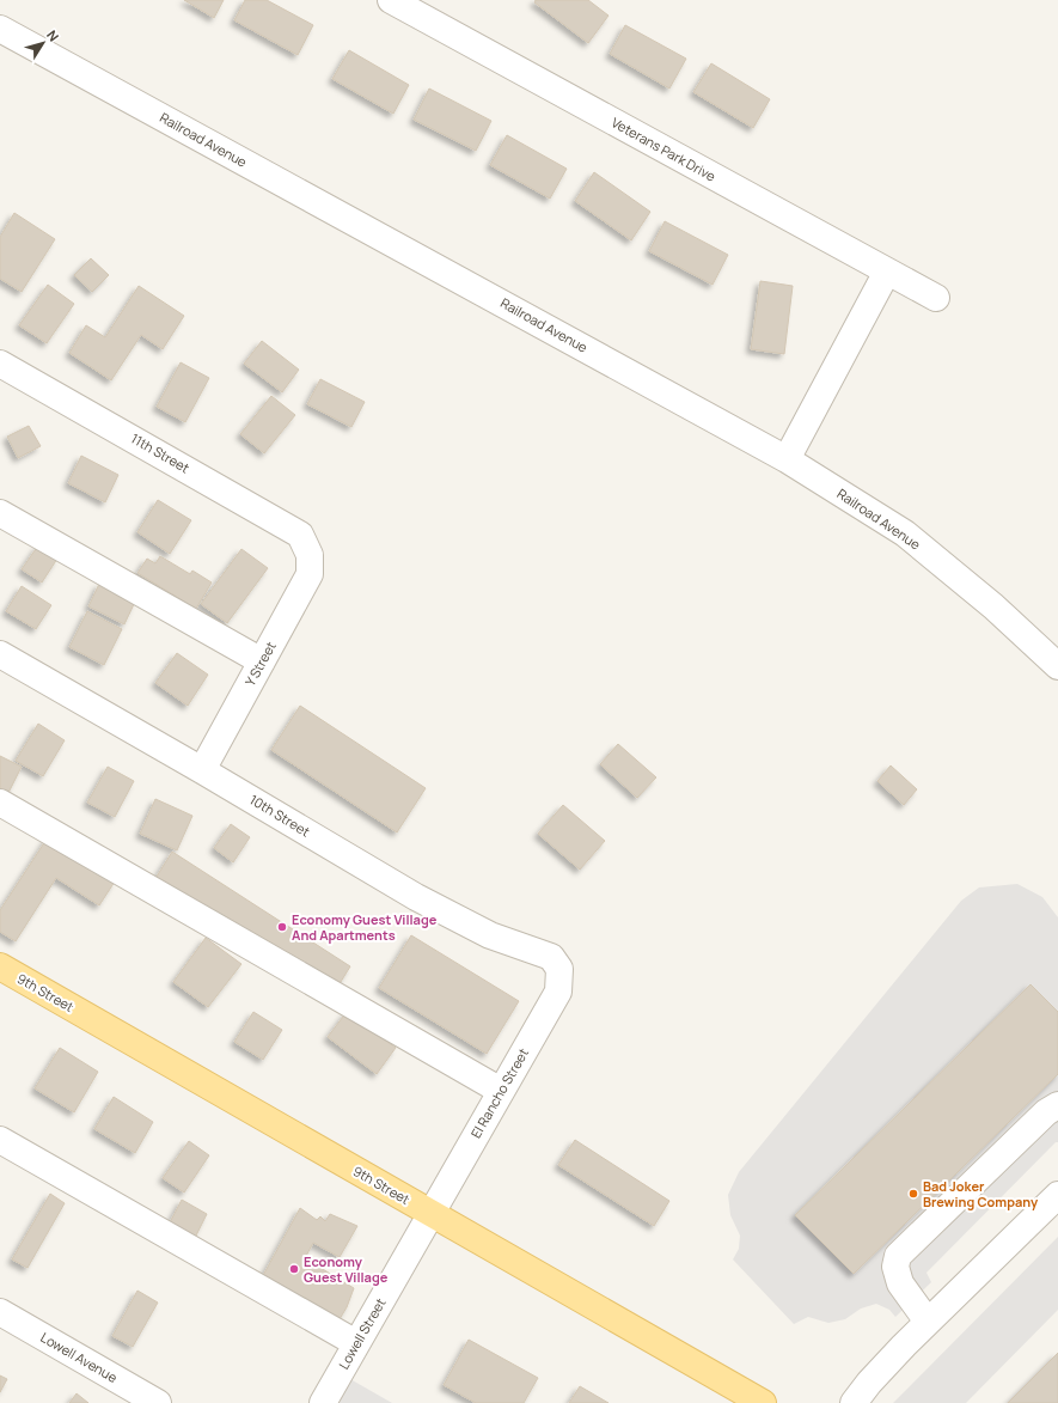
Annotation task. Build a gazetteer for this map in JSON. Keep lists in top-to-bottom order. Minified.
{"streets":{"main road":["9th Street"],"street":["Railroad Avenue","Veterans Park Drive","11th Street","Y Street","10th Street","El Rancho Street","Lowell Street","Lowell Avenue"]},"crossings":[["11th Street","Y Street"],["Y Street","10th Street"],["10th Street","El Rancho Street"],["9th Street","El Rancho Street"],["9th Street","Lowell Street"],["El Rancho Street","Lowell Street"]],"places":["Economy Guest Village And Apartments","Bad Joker Brewing Company","Economy Guest Village"],"north":"top right"}
